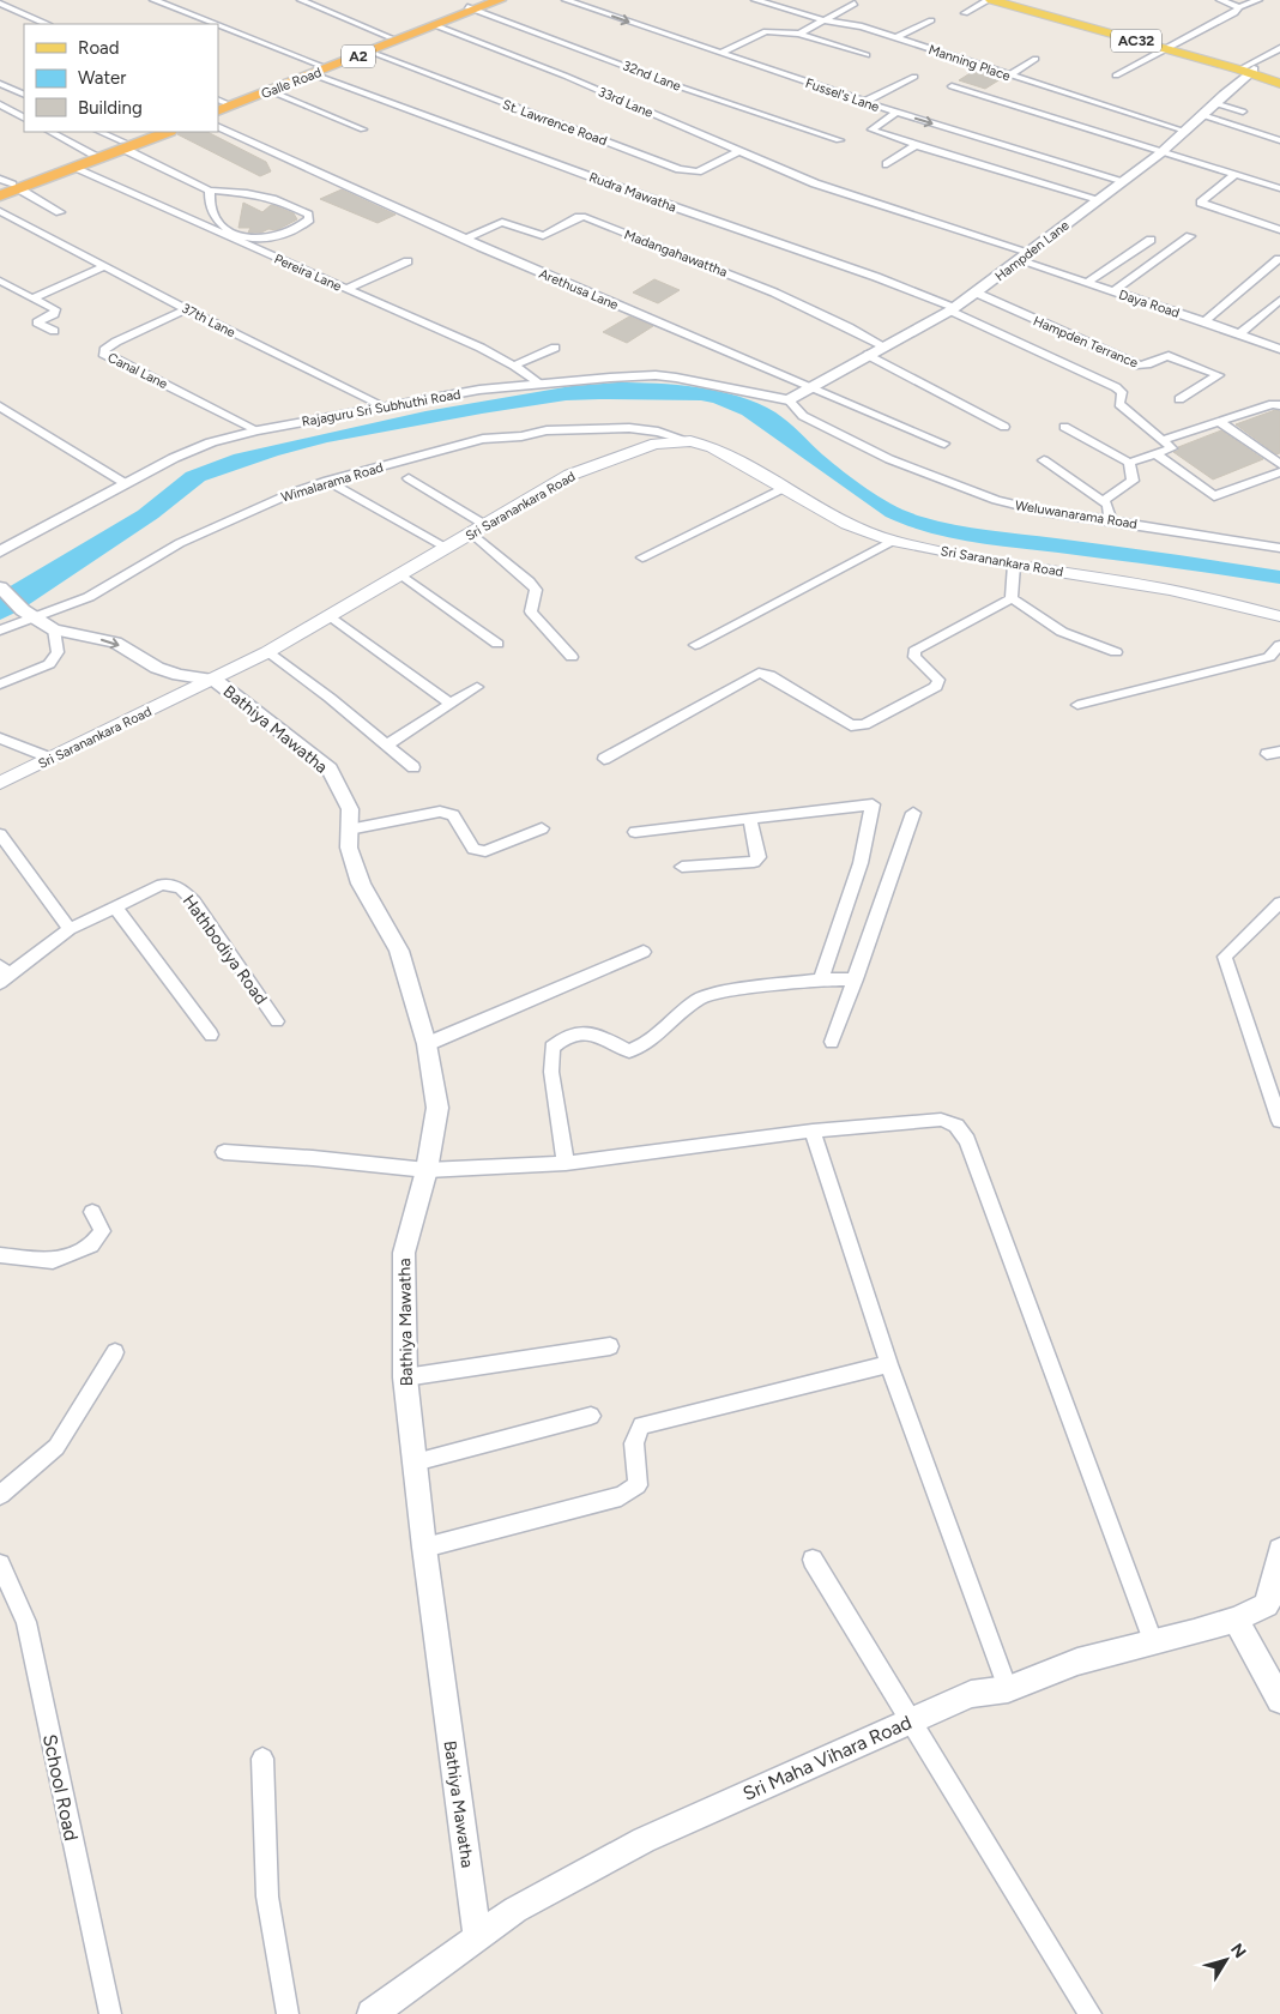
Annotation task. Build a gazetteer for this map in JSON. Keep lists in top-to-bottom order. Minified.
{"streets":{"highway":["A2","Galle Road"],"main road":["AC32","Sri Saranankara Road"],"street":["Manning Place","32nd Lane","Fussel's Lane","33rd Lane","St. Lawrence Road","Rudra Mawatha","Hampden Lane","Madangahawattha","Pereira Lane","Arethusa Lane","Daya Road","37th Lane","Hampden Terrance","Canal Lane","Rajaguru Sri Subhuthi Road","Wimalarama Road","Weluwanarama Road","Bathiya Mawatha","Hathbodiya Road","Sri Maha Vihara Road","School Road"]},"crossings":[["AC32","Hampden Lane"],["Manning Place","Hampden Lane"],["32nd Lane","Galle Road"],["Galle Road","33rd Lane"],["Galle Road","St. Lawrence Road"],["Galle Road","Rudra Mawatha"],["Fussel's Lane","Hampden Lane"],["33rd Lane","St. Lawrence Road"],["33rd Lane","Hampden Lane"],["Rudra Mawatha","Hampden Lane"],["Hampden Lane","Madangahawattha"],["Hampden Lane","Arethusa Lane"],["Hampden Lane","Daya Road"],["Hampden Lane","Hampden Terrance"],["Hampden Lane","Rajaguru Sri Subhuthi Road"],["Hampden Lane","Weluwanarama Road"],["Madangahawattha","Arethusa Lane"],["Pereira Lane","Rajaguru Sri Subhuthi Road"],["37th Lane","Canal Lane"],["37th Lane","Rajaguru Sri Subhuthi Road"],["Canal Lane","Rajaguru Sri Subhuthi Road"],["Rajaguru Sri Subhuthi Road","Weluwanarama Road"],["Wimalarama Road","Sri Saranankara Road"],["Sri Saranankara Road","Bathiya Mawatha"],["Bathiya Mawatha","Sri Maha Vihara Road"]],"legend":["Road","Water","Building"],"north":"top right"}
